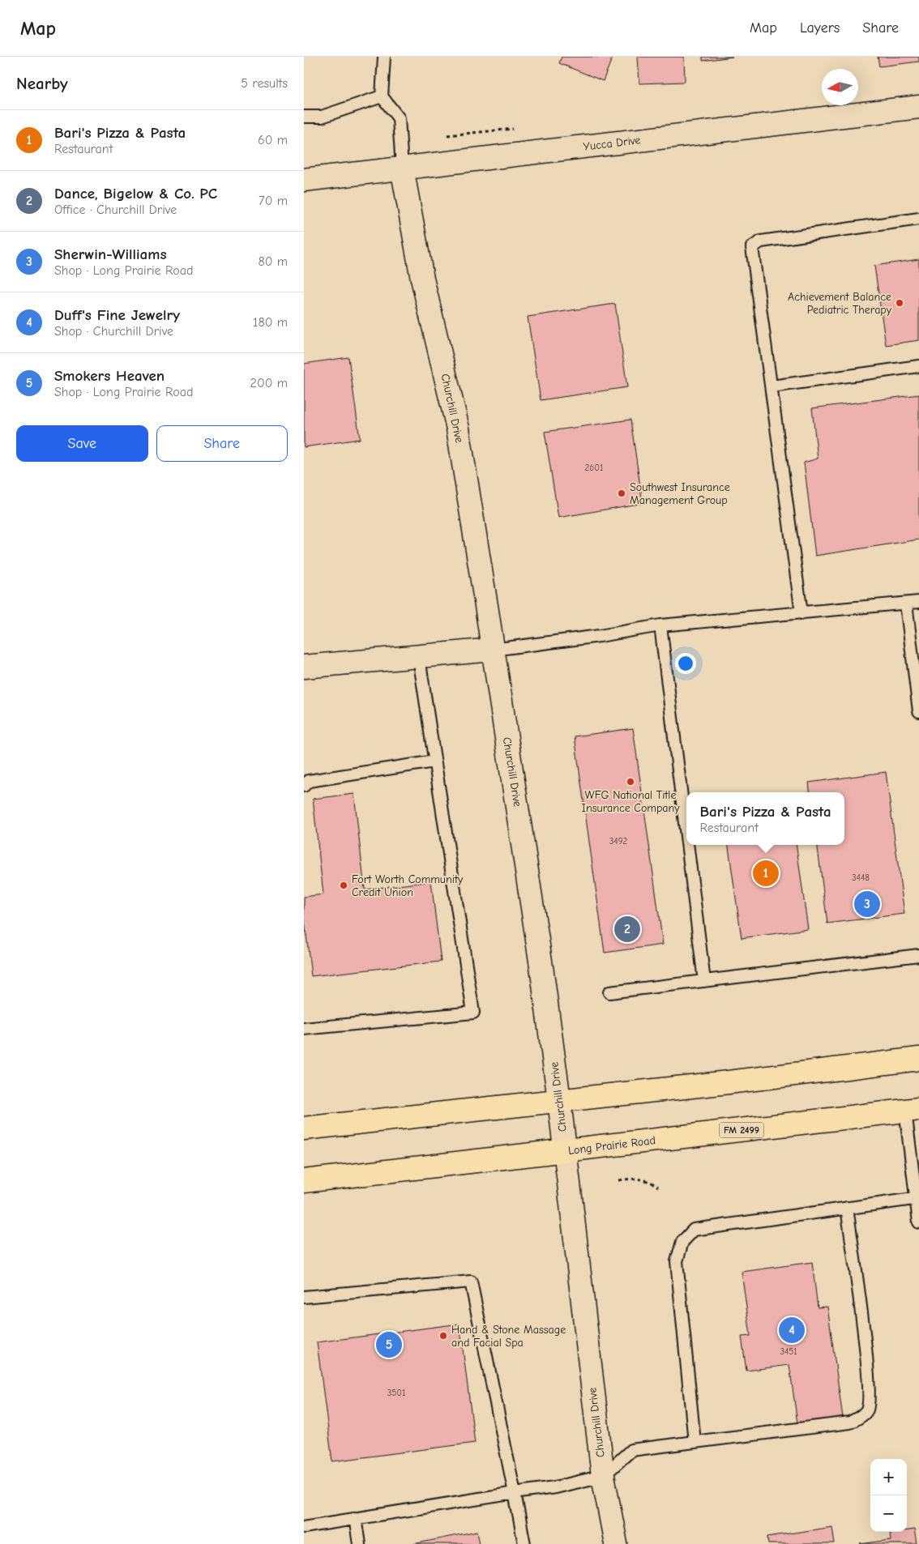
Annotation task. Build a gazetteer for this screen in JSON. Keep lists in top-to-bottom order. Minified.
{"streets":{"main road":["FM 2499","Long Prairie Road"],"street":["Yucca Drive","Churchill Drive"]},"crossings":[["Yucca Drive","Churchill Drive"],["Churchill Drive","Long Prairie Road"]],"places":["Achievement Balance Pediatric Therapy","Southwest Insurance Management Group","WFG National Title Insurance Company","Fort Worth Community Credit Union","Hand & Stone Massage and Facial Spa"],"house_numbers":["2601","3492","3448","3451","3501"],"north":"left","page":{"header":"Map","nav":["Map","Layers","Share"],"heading":["Nearby","5 results"],"list":[{"mark":"1","name":"Bari's Pizza & Pasta","note":"Restaurant","value":"60 m"},{"mark":"2","name":"Dance, Bigelow & Co. PC","note":"Office · Churchill Drive","value":"70 m"},{"mark":"3","name":"Sherwin-Williams","note":"Shop · Long Prairie Road","value":"80 m"},{"mark":"4","name":"Duff's Fine Jewelry","note":"Shop · Churchill Drive","value":"180 m"},{"mark":"5","name":"Smokers Heaven","note":"Shop · Long Prairie Road","value":"200 m"}],"buttons":["Save","Share"],"popup":["Bari's Pizza & Pasta","Restaurant"],"pins":["1","3","2","4","5"],"map_buttons":["+","−"]}}
